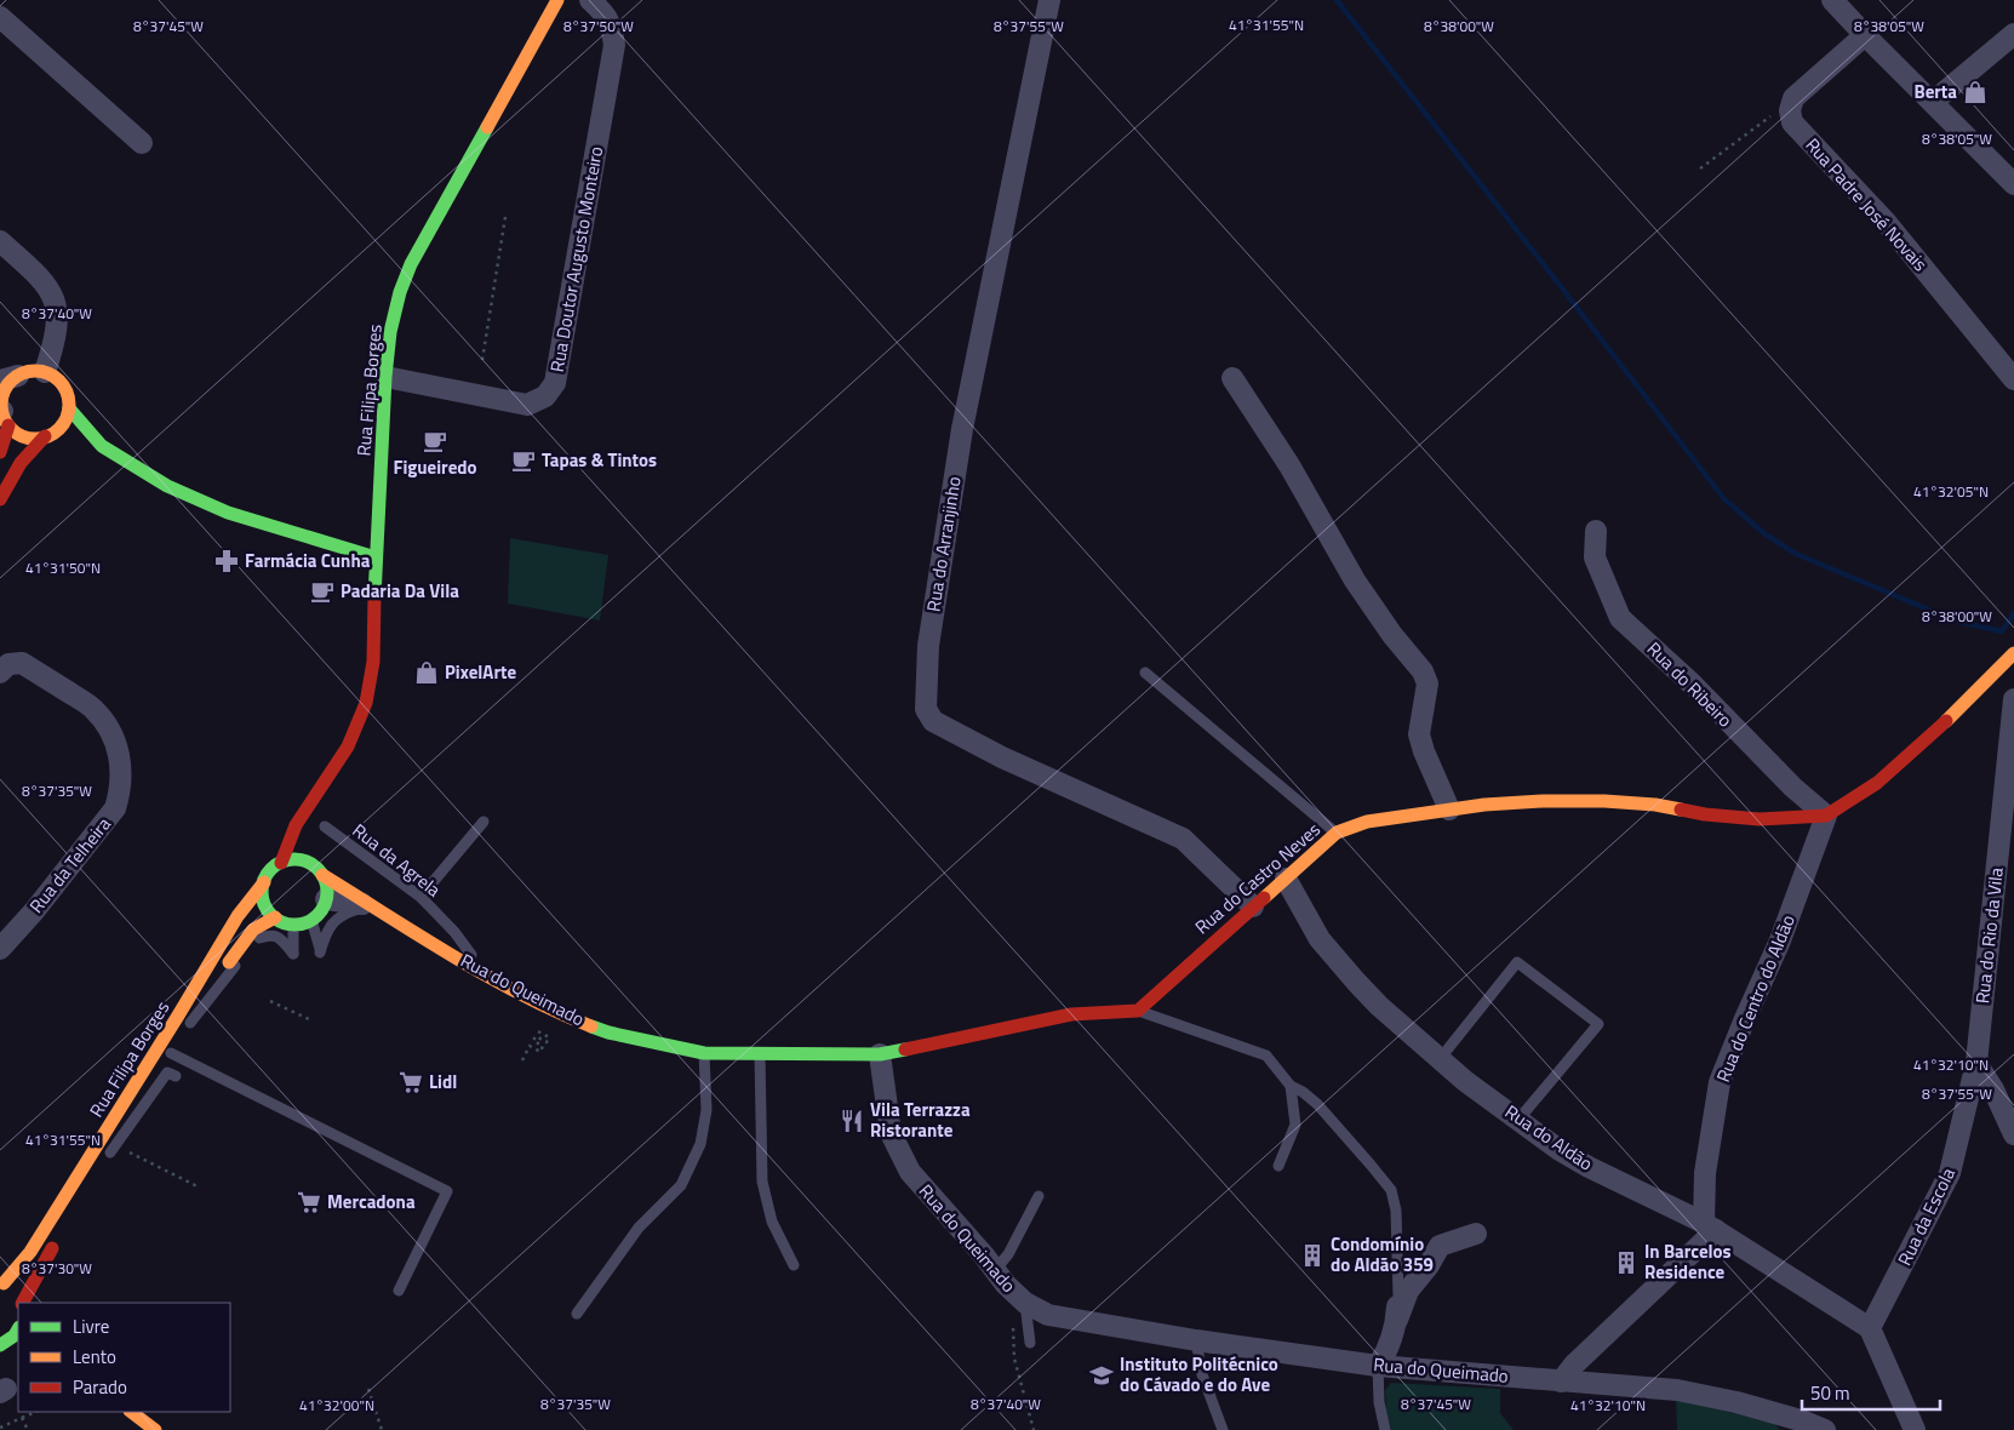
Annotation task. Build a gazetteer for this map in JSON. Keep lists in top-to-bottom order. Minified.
{"streets":{"street":["Rua Padre José Novais","Rua Doutor Augusto Monteiro","Rua Filipa Borges","Rua do Arranjinho","Rua do Ribeiro","Rua da Telheira","Rua do Castro Neves","Rua do Rio da Vila","Rua do Queimado","Rua do Centro do Aldão","Rua do Aldão","Rua da Escola"],"lane":["Rua da Agrela"]},"crossings":[["Rua Doutor Augusto Monteiro","Rua Filipa Borges"],["Rua Filipa Borges","Rua do Queimado"],["Rua do Arranjinho","Rua do Castro Neves"],["Rua do Ribeiro","Rua do Castro Neves"],["Rua do Ribeiro","Rua do Centro do Aldão"],["Rua da Agrela","Rua do Queimado"],["Rua do Castro Neves","Rua do Centro do Aldão"],["Rua do Castro Neves","Rua do Aldão"],["Rua do Rio da Vila","Rua da Escola"],["Rua do Centro do Aldão","Rua do Aldão"],["Rua do Aldão","Rua da Escola"]],"places":{"shop":["Berta","PixelArte"],"cafe":["Figueiredo","Tapas & Tintos","Padaria Da Vila"],"pharmacy":["Farmácia Cunha"],"supermarket":["Lidl","Mercadona"],"restaurant":["Vila Terrazza Ristorante"],"building":["Condomínio do Aldão 359","In Barcelos Residence"],"school or university":["Instituto Politécnico do Cávado e do Ave"]},"legend":["Livre","Lento","Parado"],"scale_bar":"50 m","coordinates":["41°31'55\"N","8°37'45\"W","8°37'50\"W","8°37'55\"W","8°38'00\"W","8°38'05\"W","8°37'40\"W","41°32'05\"N","41°31'50\"N","8°37'35\"W","41°32'10\"N","8°37'30\"W","41°32'00\"N"]}
